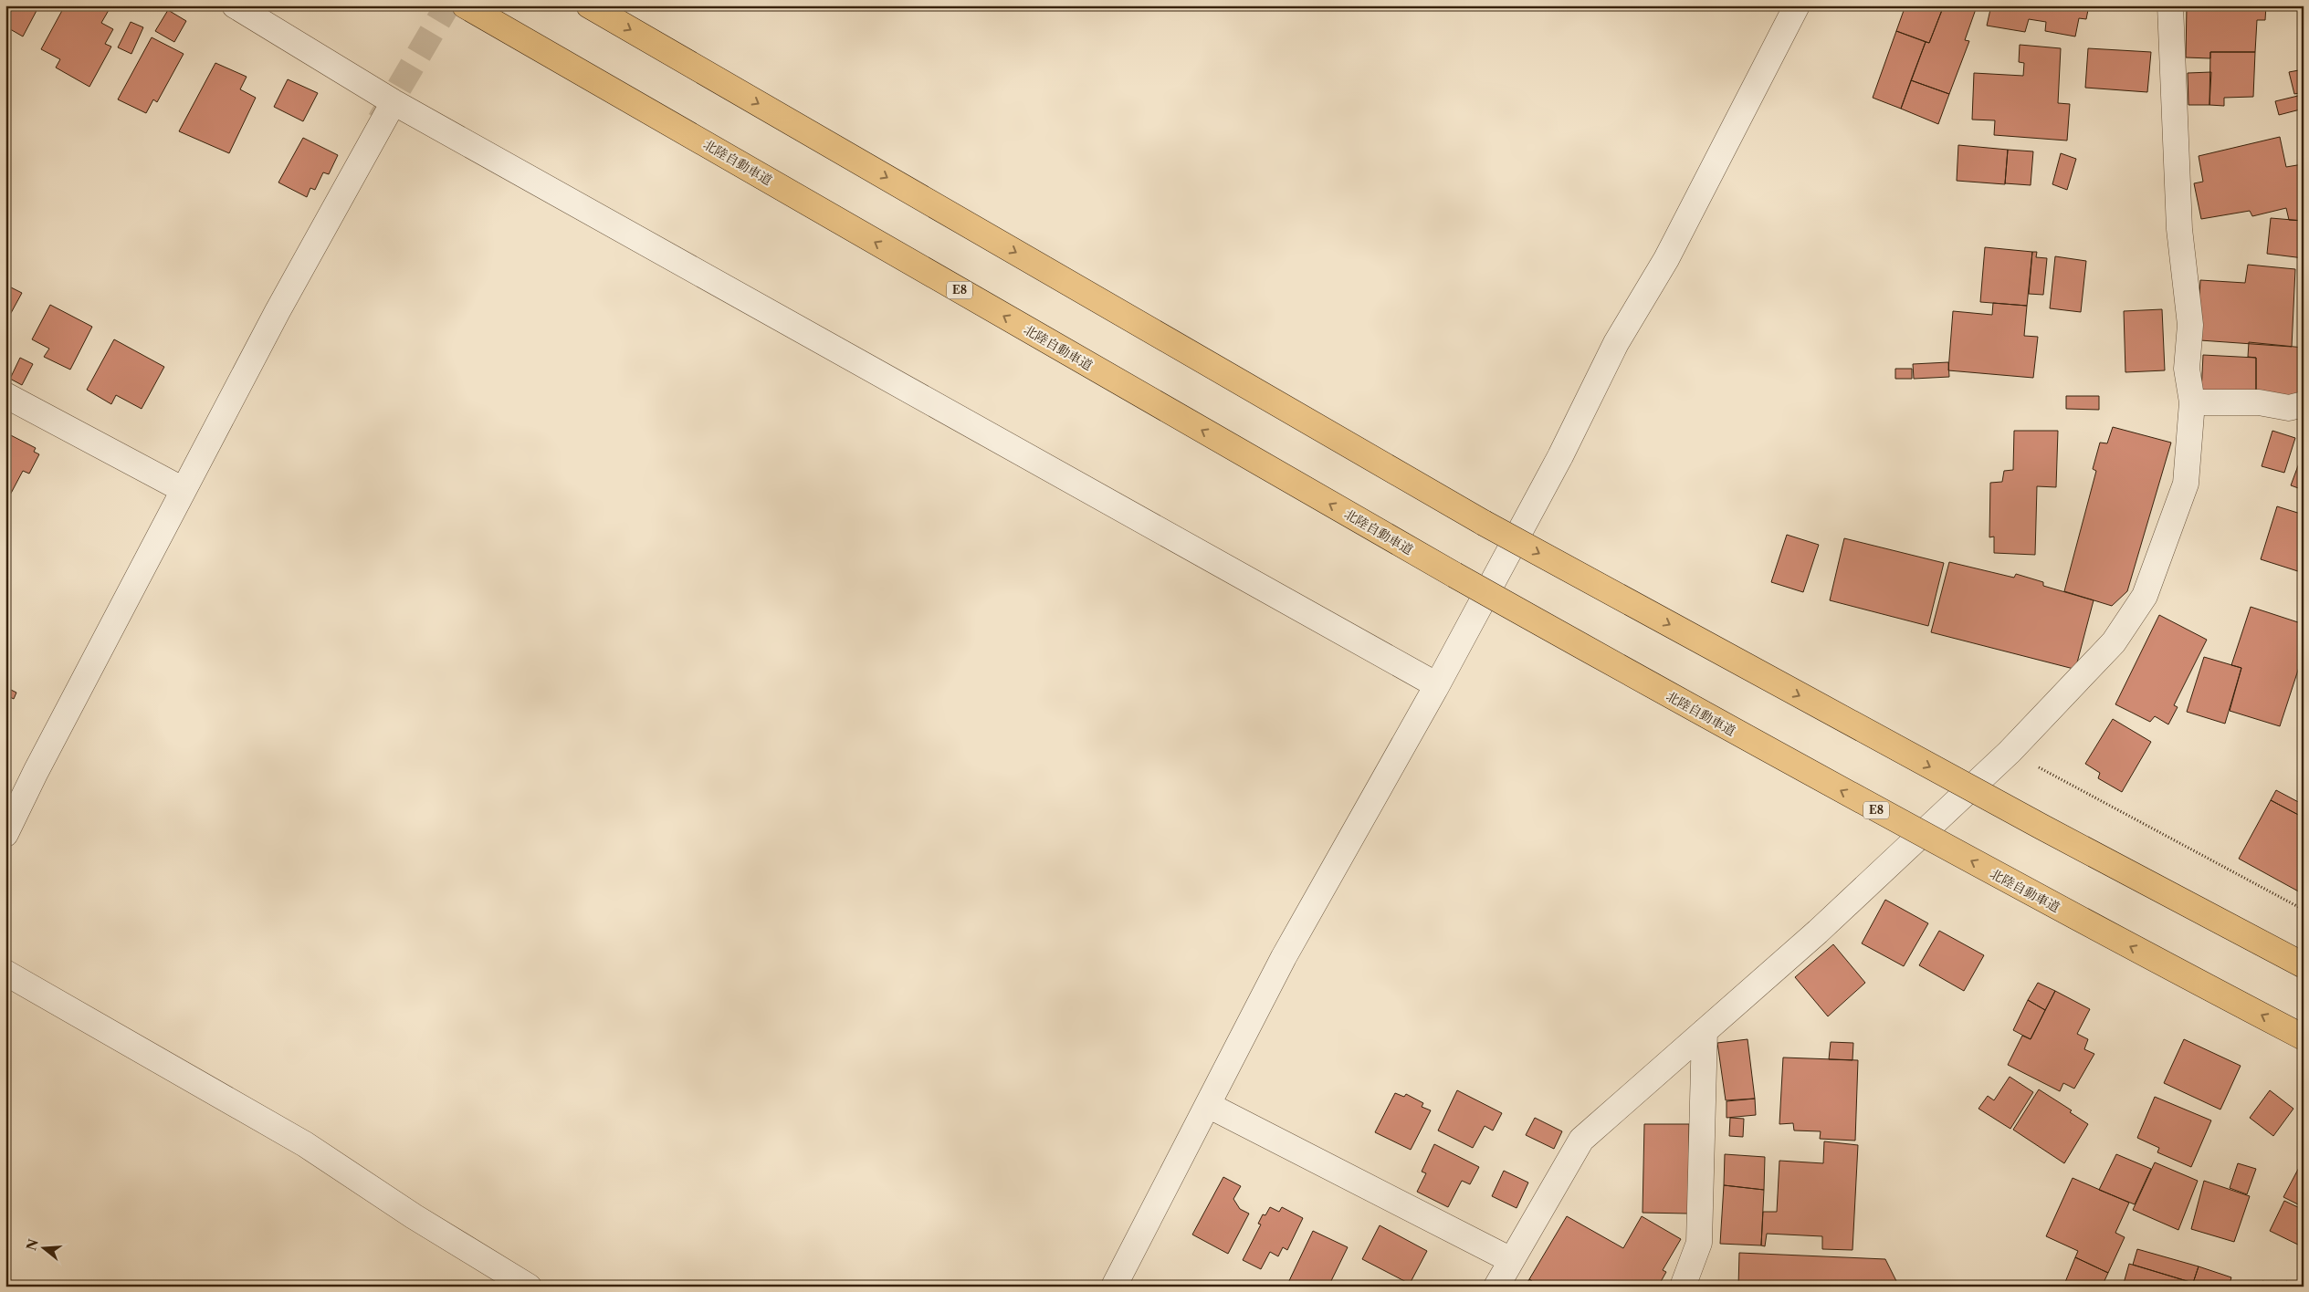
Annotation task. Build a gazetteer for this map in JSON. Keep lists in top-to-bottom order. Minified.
{"streets":{"highway":["北陸自動車道","E8"]},"north":"left"}
